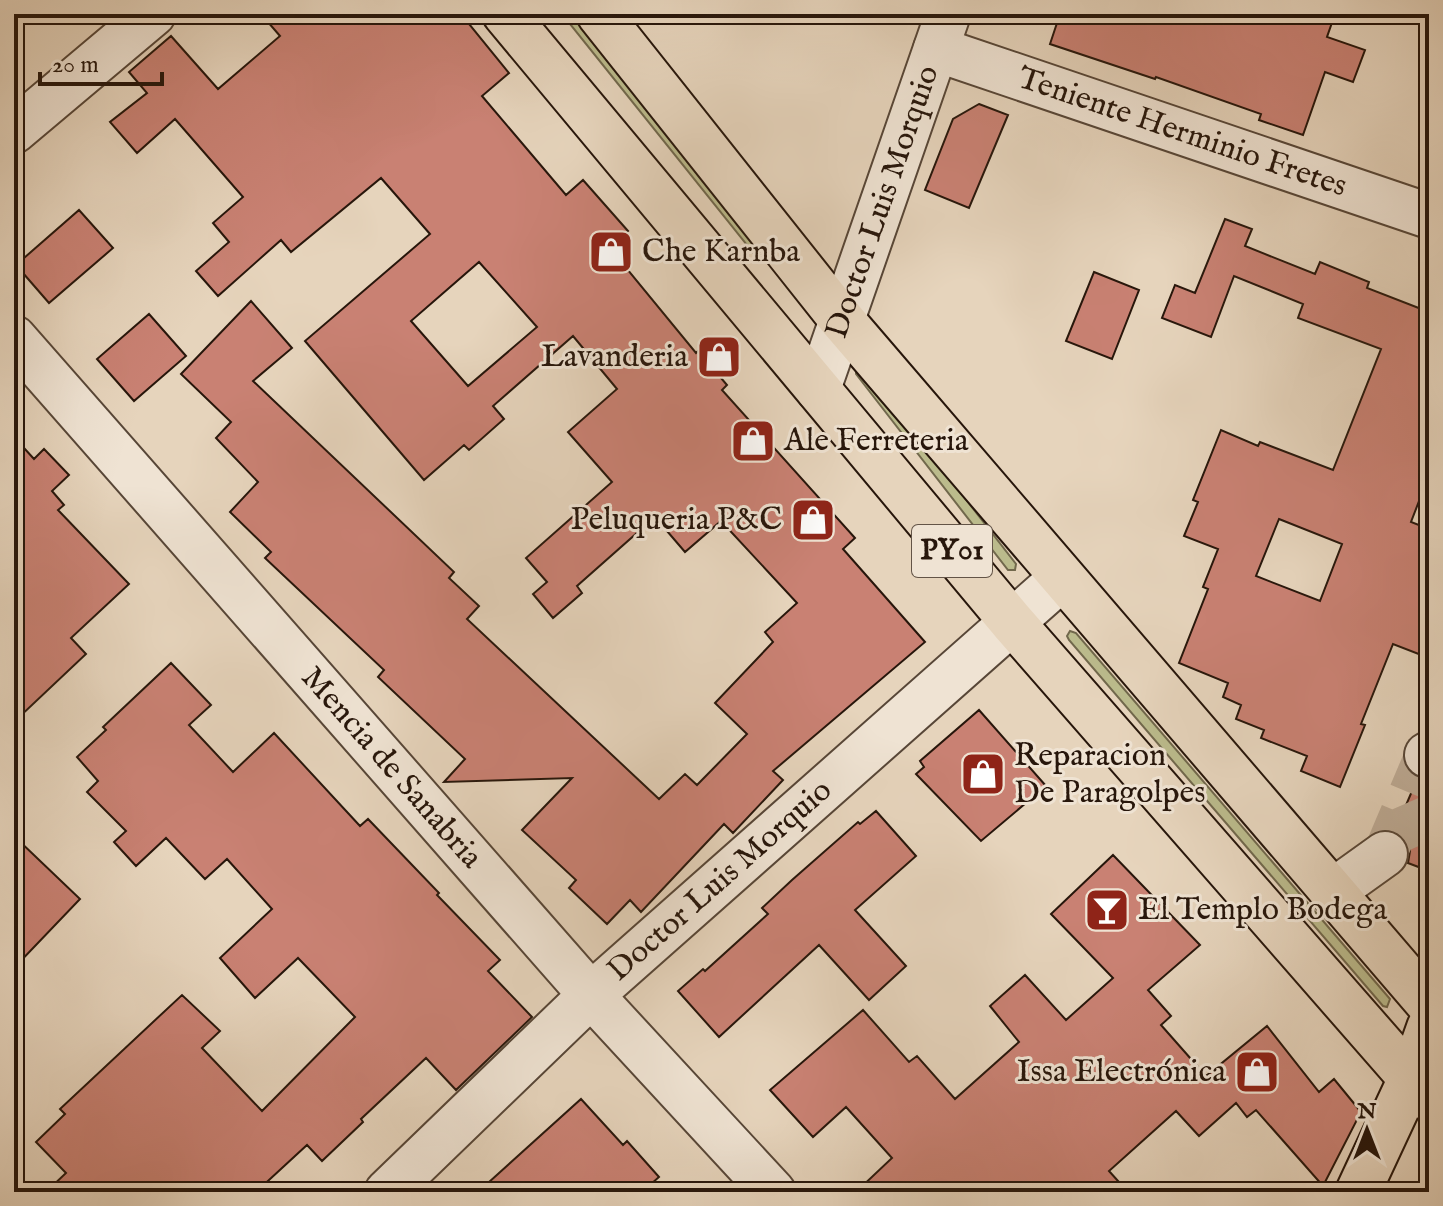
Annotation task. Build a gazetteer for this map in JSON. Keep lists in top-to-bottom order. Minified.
{"streets":{"main road":["PY01"],"street":["Teniente Herminio Fretes","Doctor Luis Morquio","Mencia de Sanabria"]},"crossings":[["Teniente Herminio Fretes","Doctor Luis Morquio"],["Doctor Luis Morquio","PY01"],["Doctor Luis Morquio","Mencia de Sanabria"]],"places":{"shop":["Che Karnba","Lavanderia","Ale Ferreteria","Peluqueria P&C","Reparacion De Paragolpes","Issa Electrónica"],"bar":["El Templo Bodega"]},"scale_bar":"20 m","north":"top"}
